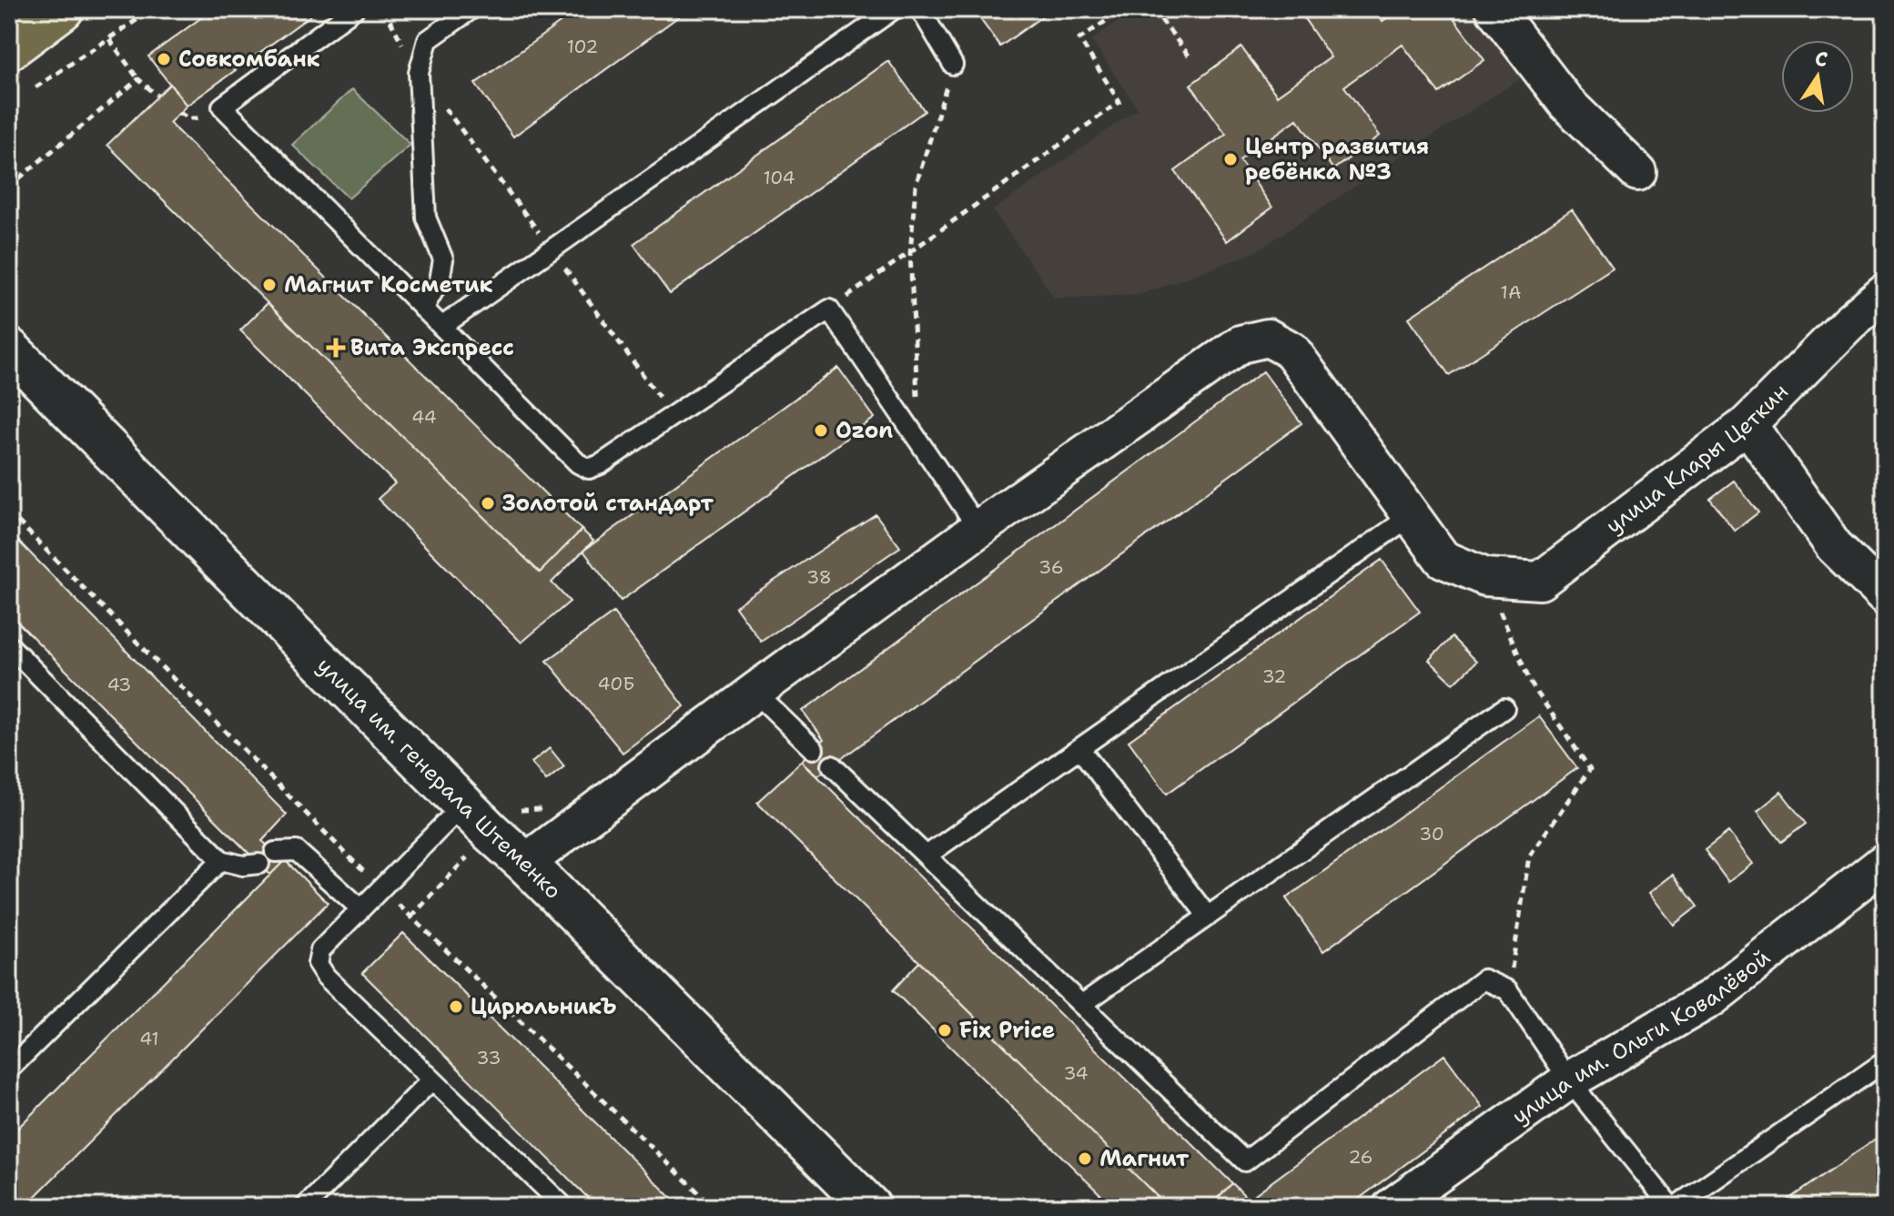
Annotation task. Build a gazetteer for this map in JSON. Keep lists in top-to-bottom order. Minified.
{"streets":{"street":["улица Клары Цеткин","улица им. генерала Штеменко","улица им. Ольги Ковалёвой"]},"crossings":[["улица Клары Цеткин","улица им. генерала Штеменко"]],"places":{"other":["Совкомбанк","Центр развития ребёнка №3","Магнит Косметик","Ozon","Золотой стандарт","ЦирюльникЪ","Fix Price","Магнит"],"health":["Вита Экспресс"]},"house_numbers":["102","104","1А","44","36","38","32","40Б","43","30","41","33","34","26"],"north":"top"}
